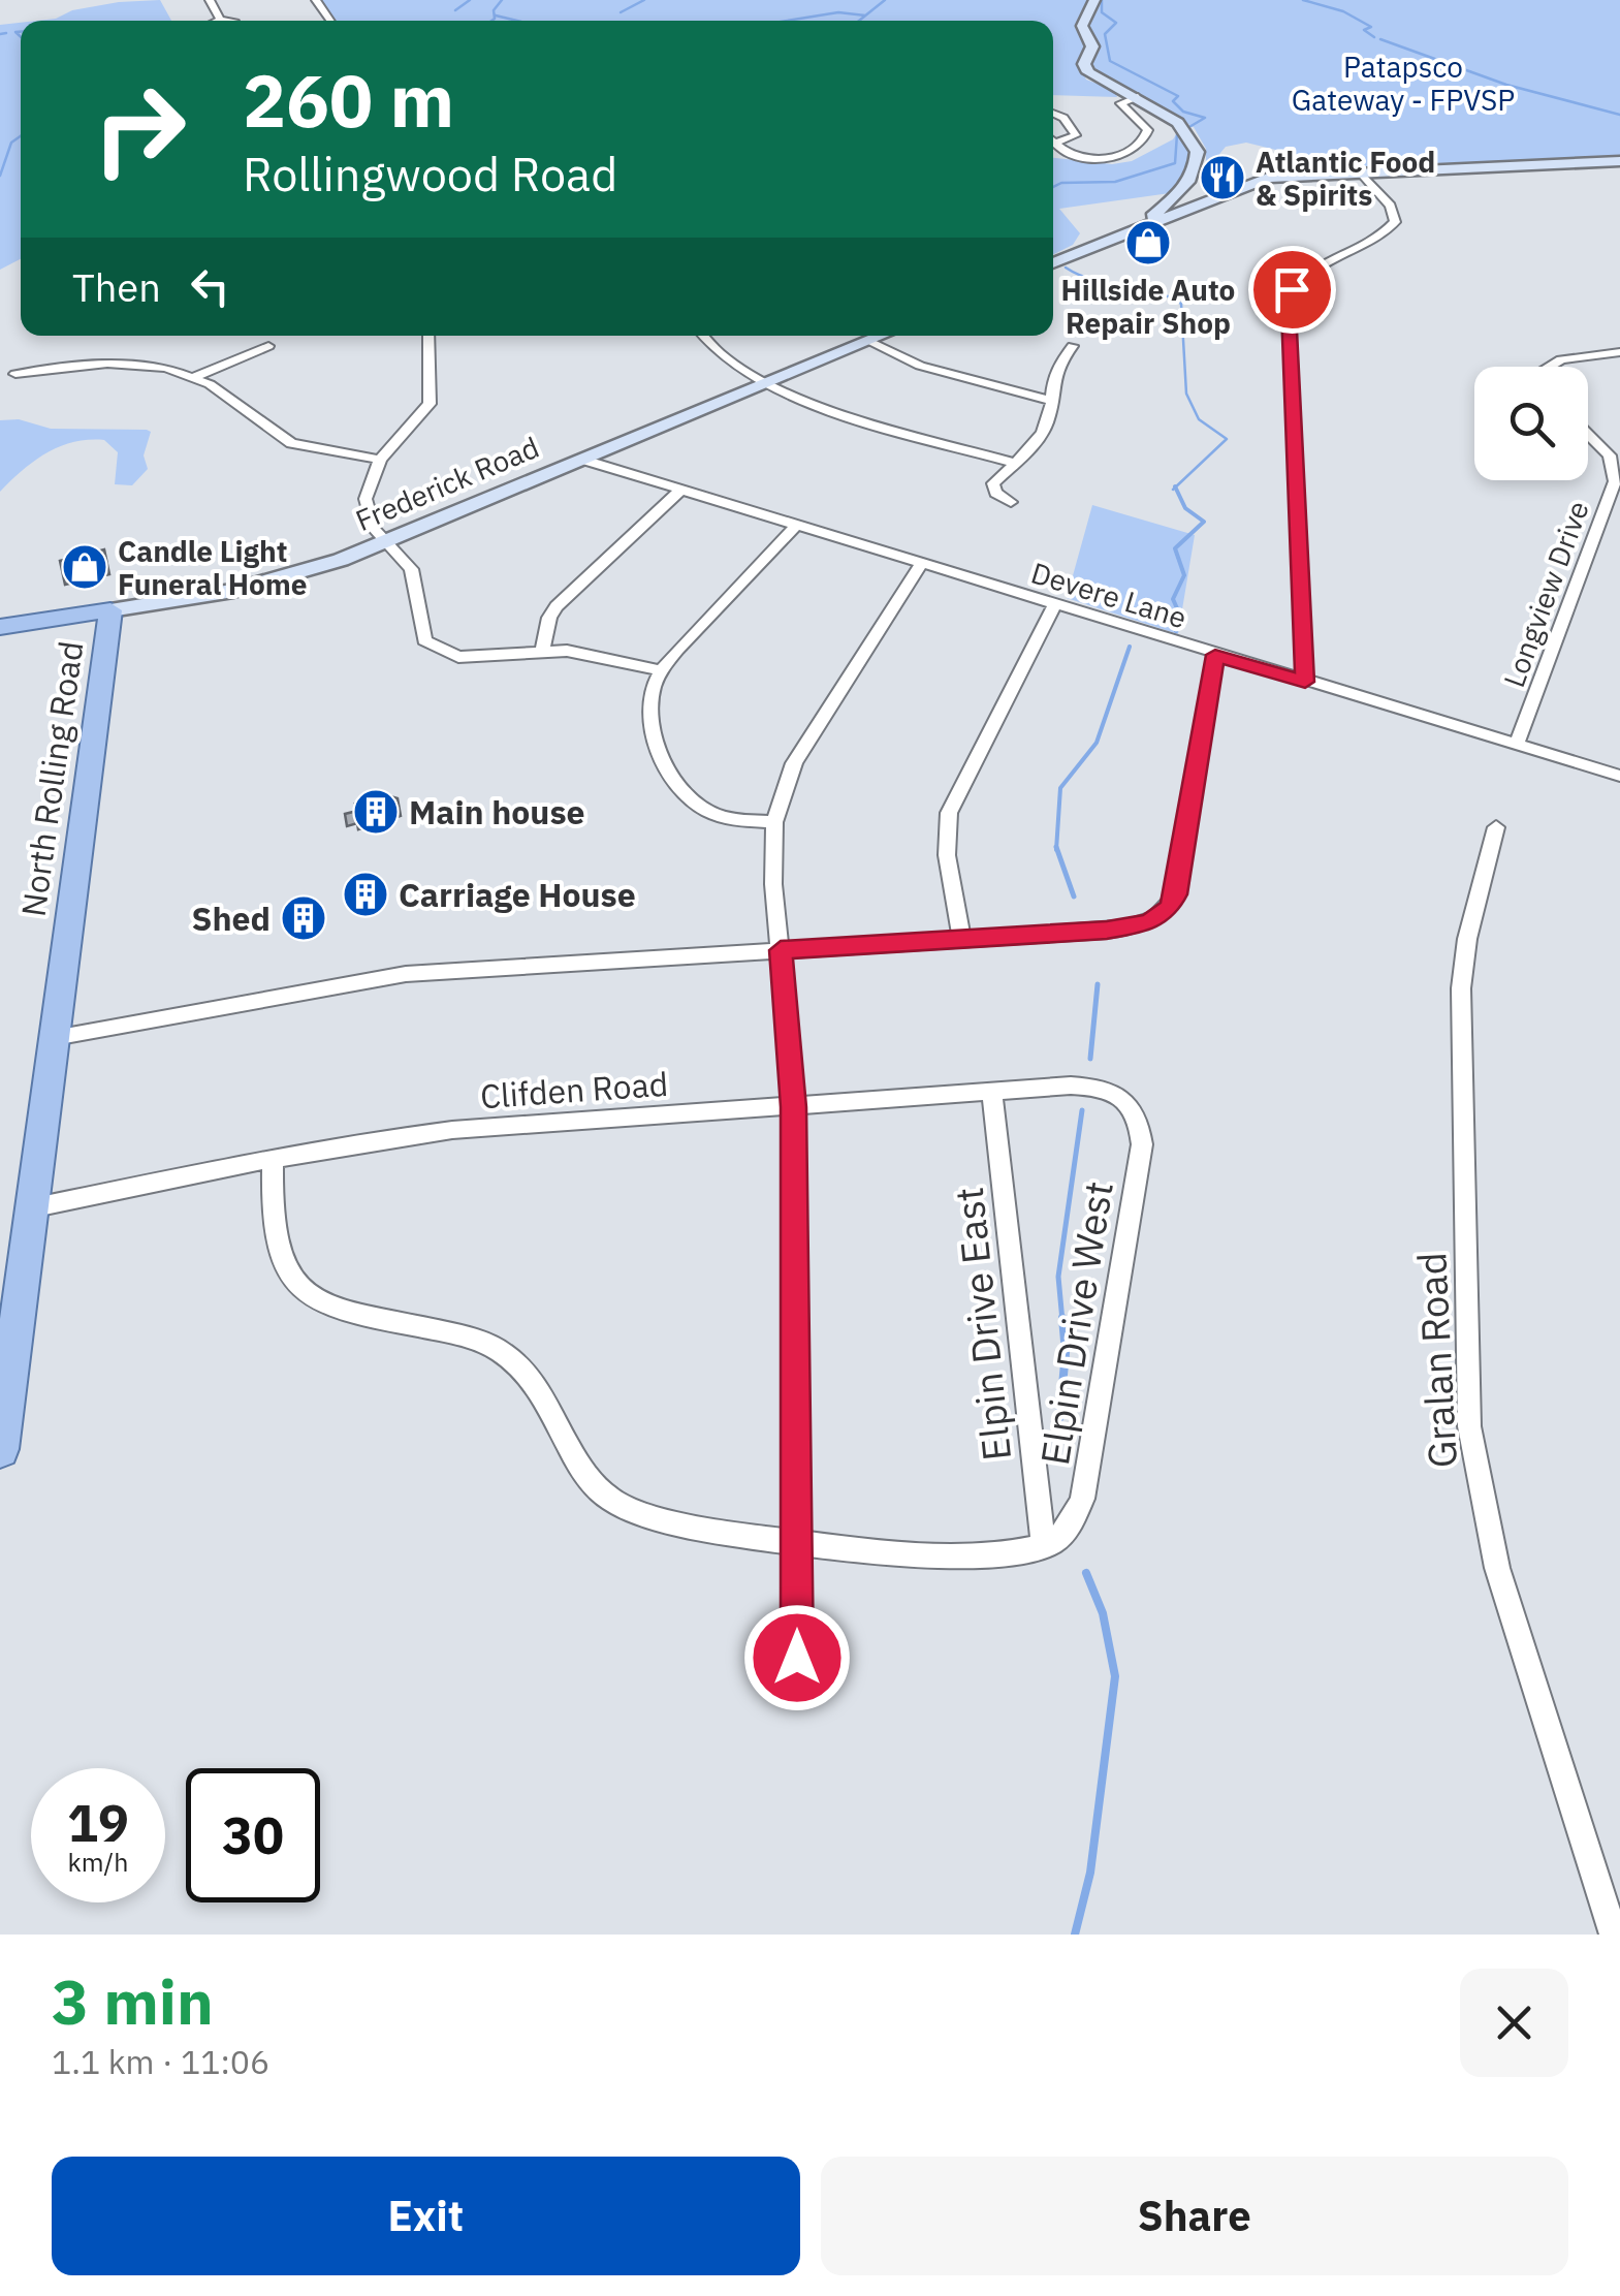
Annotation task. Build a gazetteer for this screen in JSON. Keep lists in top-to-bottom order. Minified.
{"streets":{"main road":["Frederick Road","North Rolling Road"],"street":["Longview Drive","Devere Lane","Clifden Road","Elpin Drive West","Elpin Drive East","Gralan Road"]},"crossings":[["Frederick Road","Devere Lane"],["Frederick Road","North Rolling Road"],["Longview Drive","Devere Lane"],["North Rolling Road","Clifden Road"],["Clifden Road","Elpin Drive West"],["Clifden Road","Elpin Drive East"],["Elpin Drive West","Elpin Drive East"]],"parks":["Patapsco Gateway - FPVSP"],"places":{"restaurant":["Atlantic Food & Spirits"],"shop":["Hillside Auto Repair Shop","Candle Light Funeral Home"],"building":["Main house","Carriage House","Shed"]},"page":{"turn":["260 m","Rollingwood Road"],"then":"Then","speed":"19 km/h","limit":"30","heading":["3 min","1.1 km · 11:06"],"buttons":["Exit","Share"]}}
